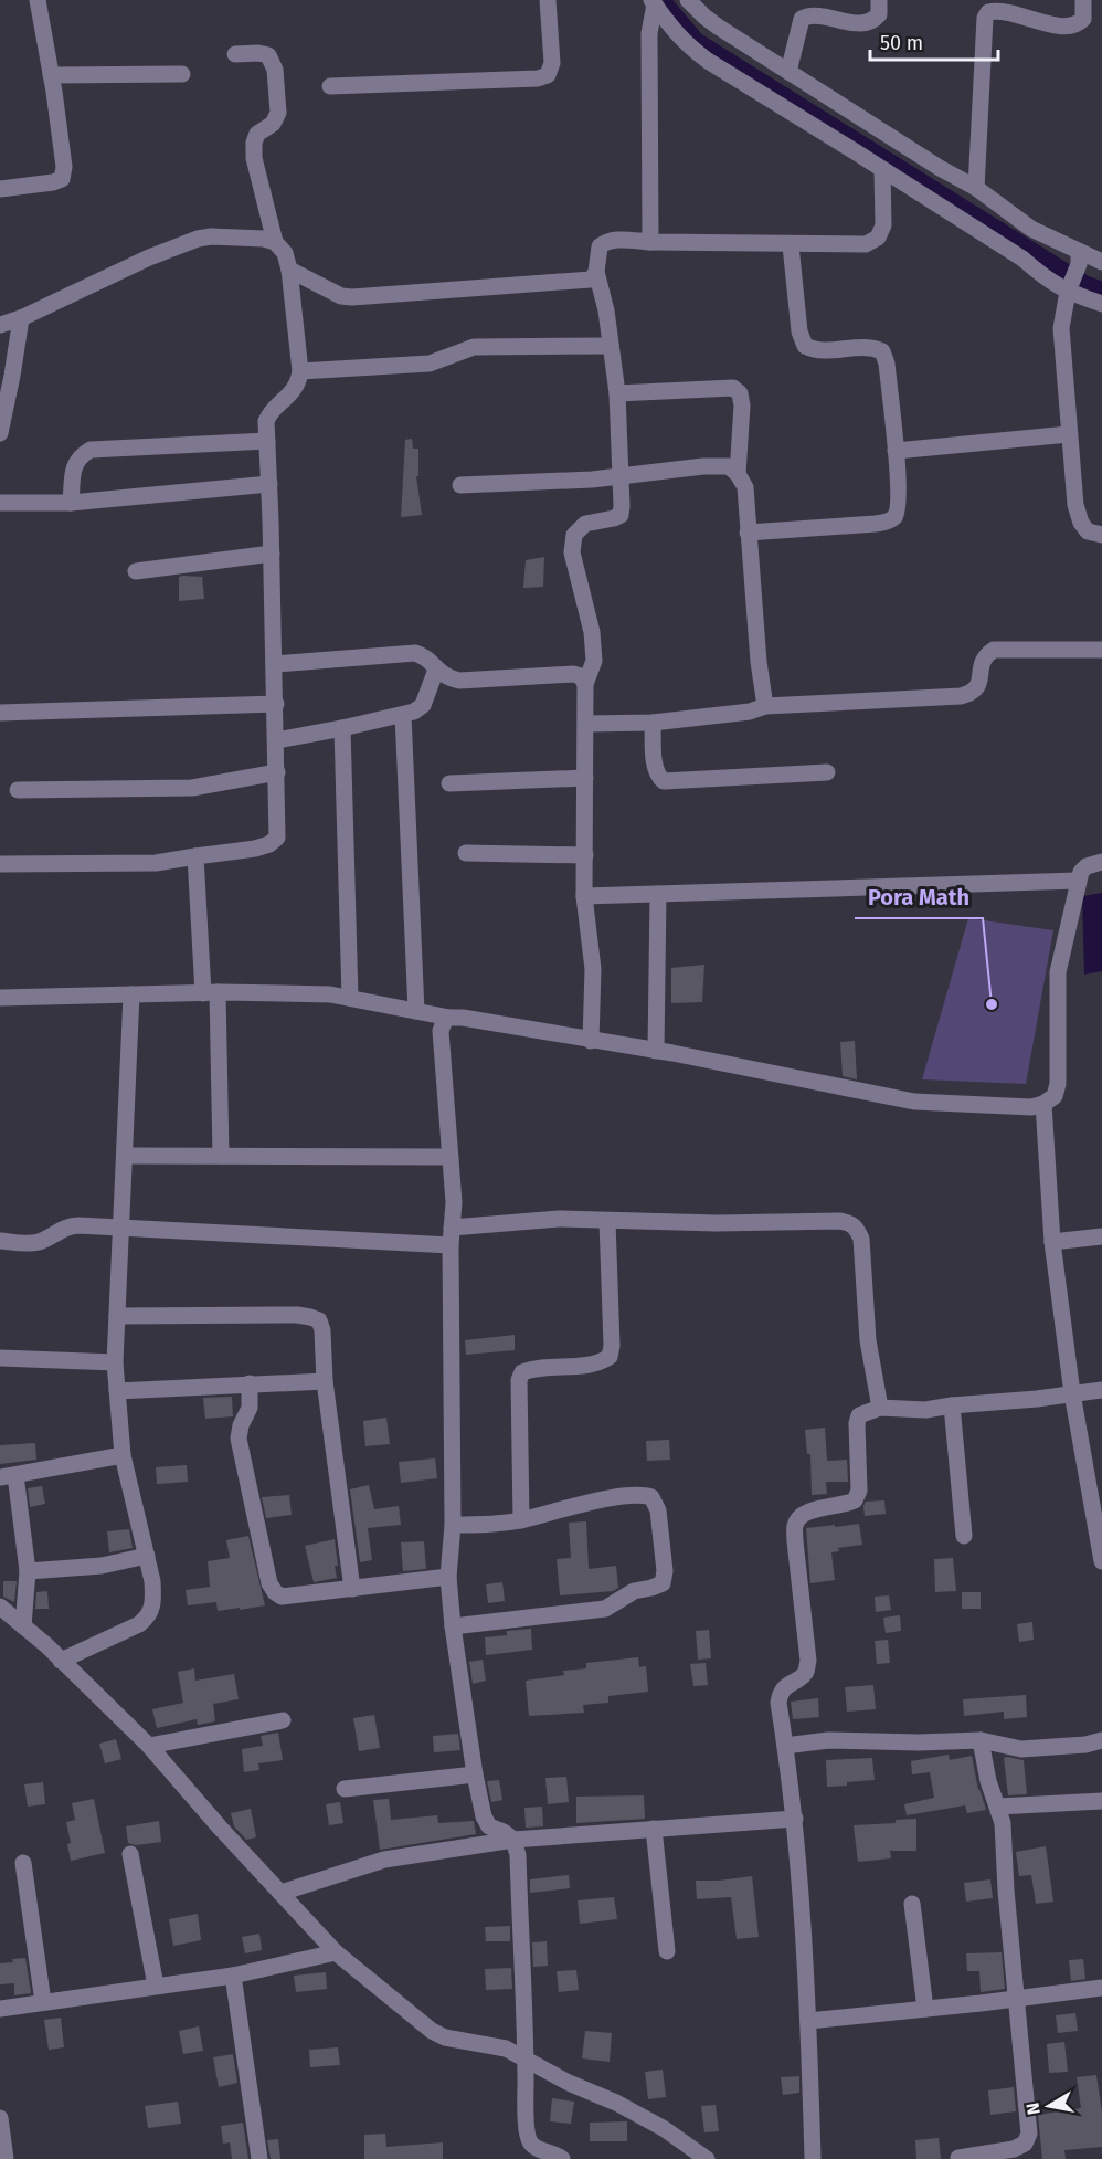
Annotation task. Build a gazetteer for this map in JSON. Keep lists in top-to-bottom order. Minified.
{"places":["Pora Math"],"scale_bar":"50 m","north":"left"}
